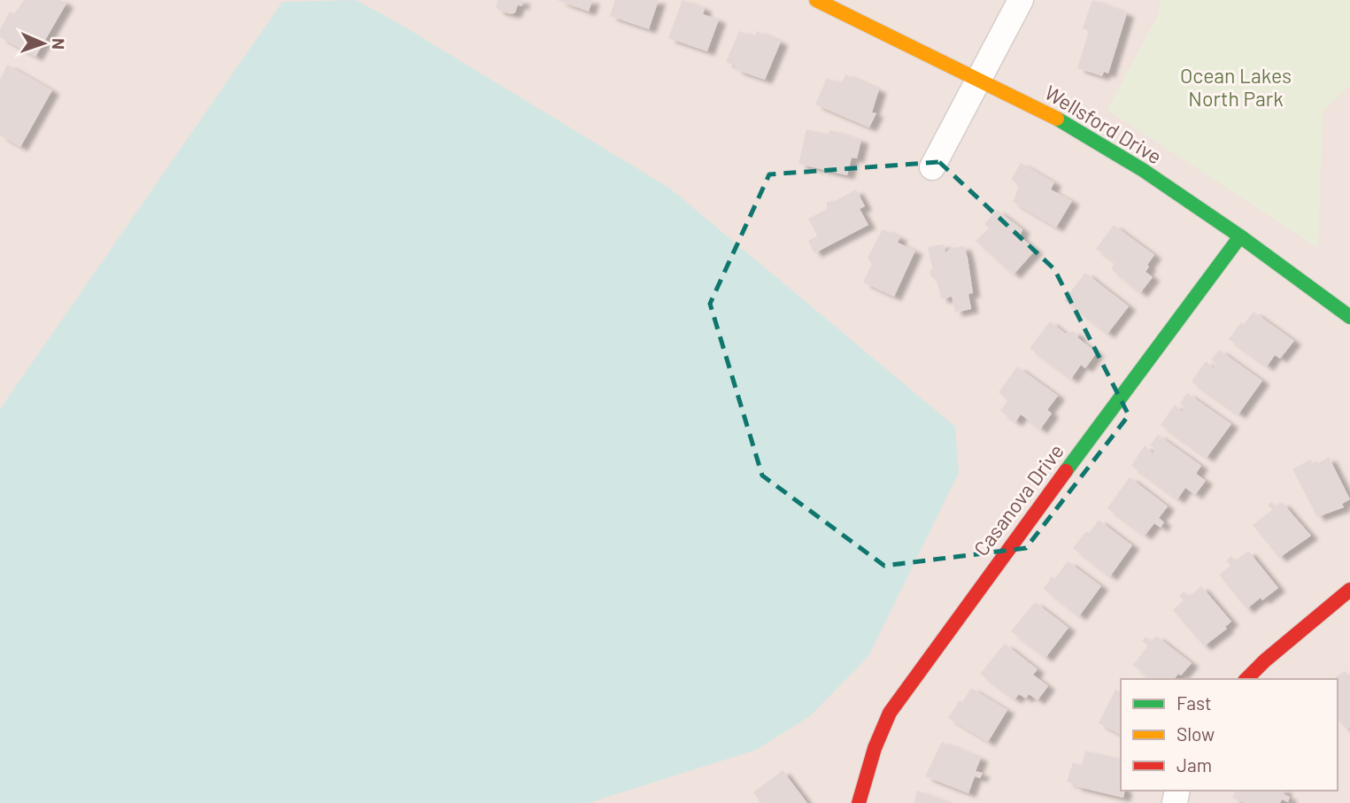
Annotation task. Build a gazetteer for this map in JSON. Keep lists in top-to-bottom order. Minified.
{"streets":{"street":["Wellsford Drive","Casanova Drive"]},"crossings":[["Wellsford Drive","Casanova Drive"]],"parks":["Ocean Lakes North Park"],"legend":["Fast","Slow","Jam"],"north":"right"}
